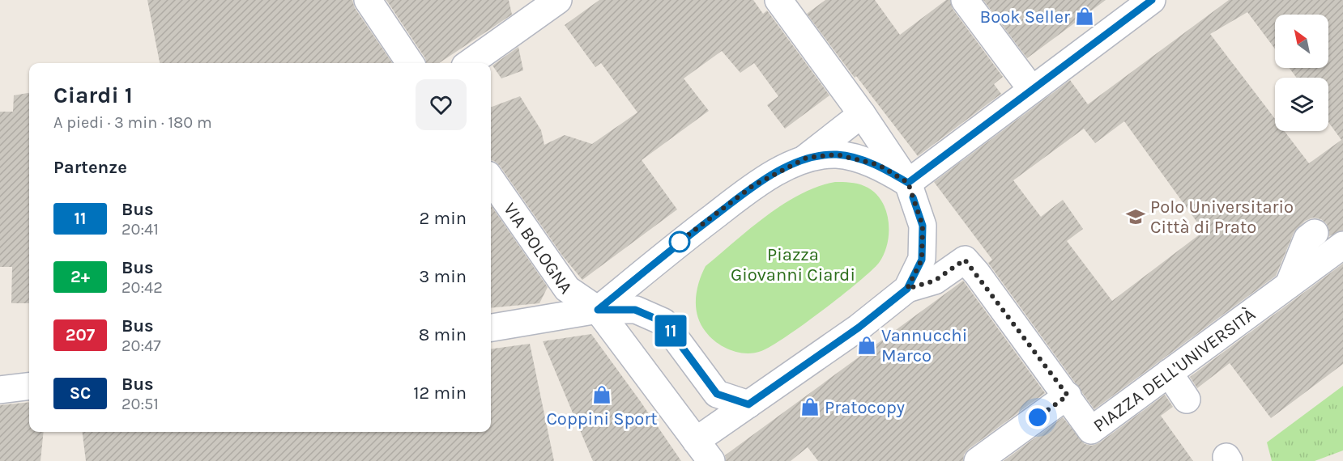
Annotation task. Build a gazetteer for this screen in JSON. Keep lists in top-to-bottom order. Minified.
{"streets":{"street":["VIA BOLOGNA","PIAZZA DELL'UNIVERSITÀ"]},"parks":["Piazza Giovanni Ciardi"],"places":{"shop":["Book Seller","Vannucchi Marco","Coppini Sport","Pratocopy"],"school or university":["Polo Universitario Città di Prato"]},"lines":["bus line 11"],"north":"top left","page":{"on_map":"11","heading":[["Ciardi 1","A piedi · 3 min · 180 m"],"Partenze"],"list":[{"mark":"11","name":"Bus","note":"20:41","value":"2 min"},{"mark":"2+","name":"Bus","note":"20:42","value":"3 min"},{"mark":"207","name":"Bus","note":"20:47","value":"8 min"},{"mark":"SC","name":"Bus","note":"20:51","value":"12 min"}]}}
